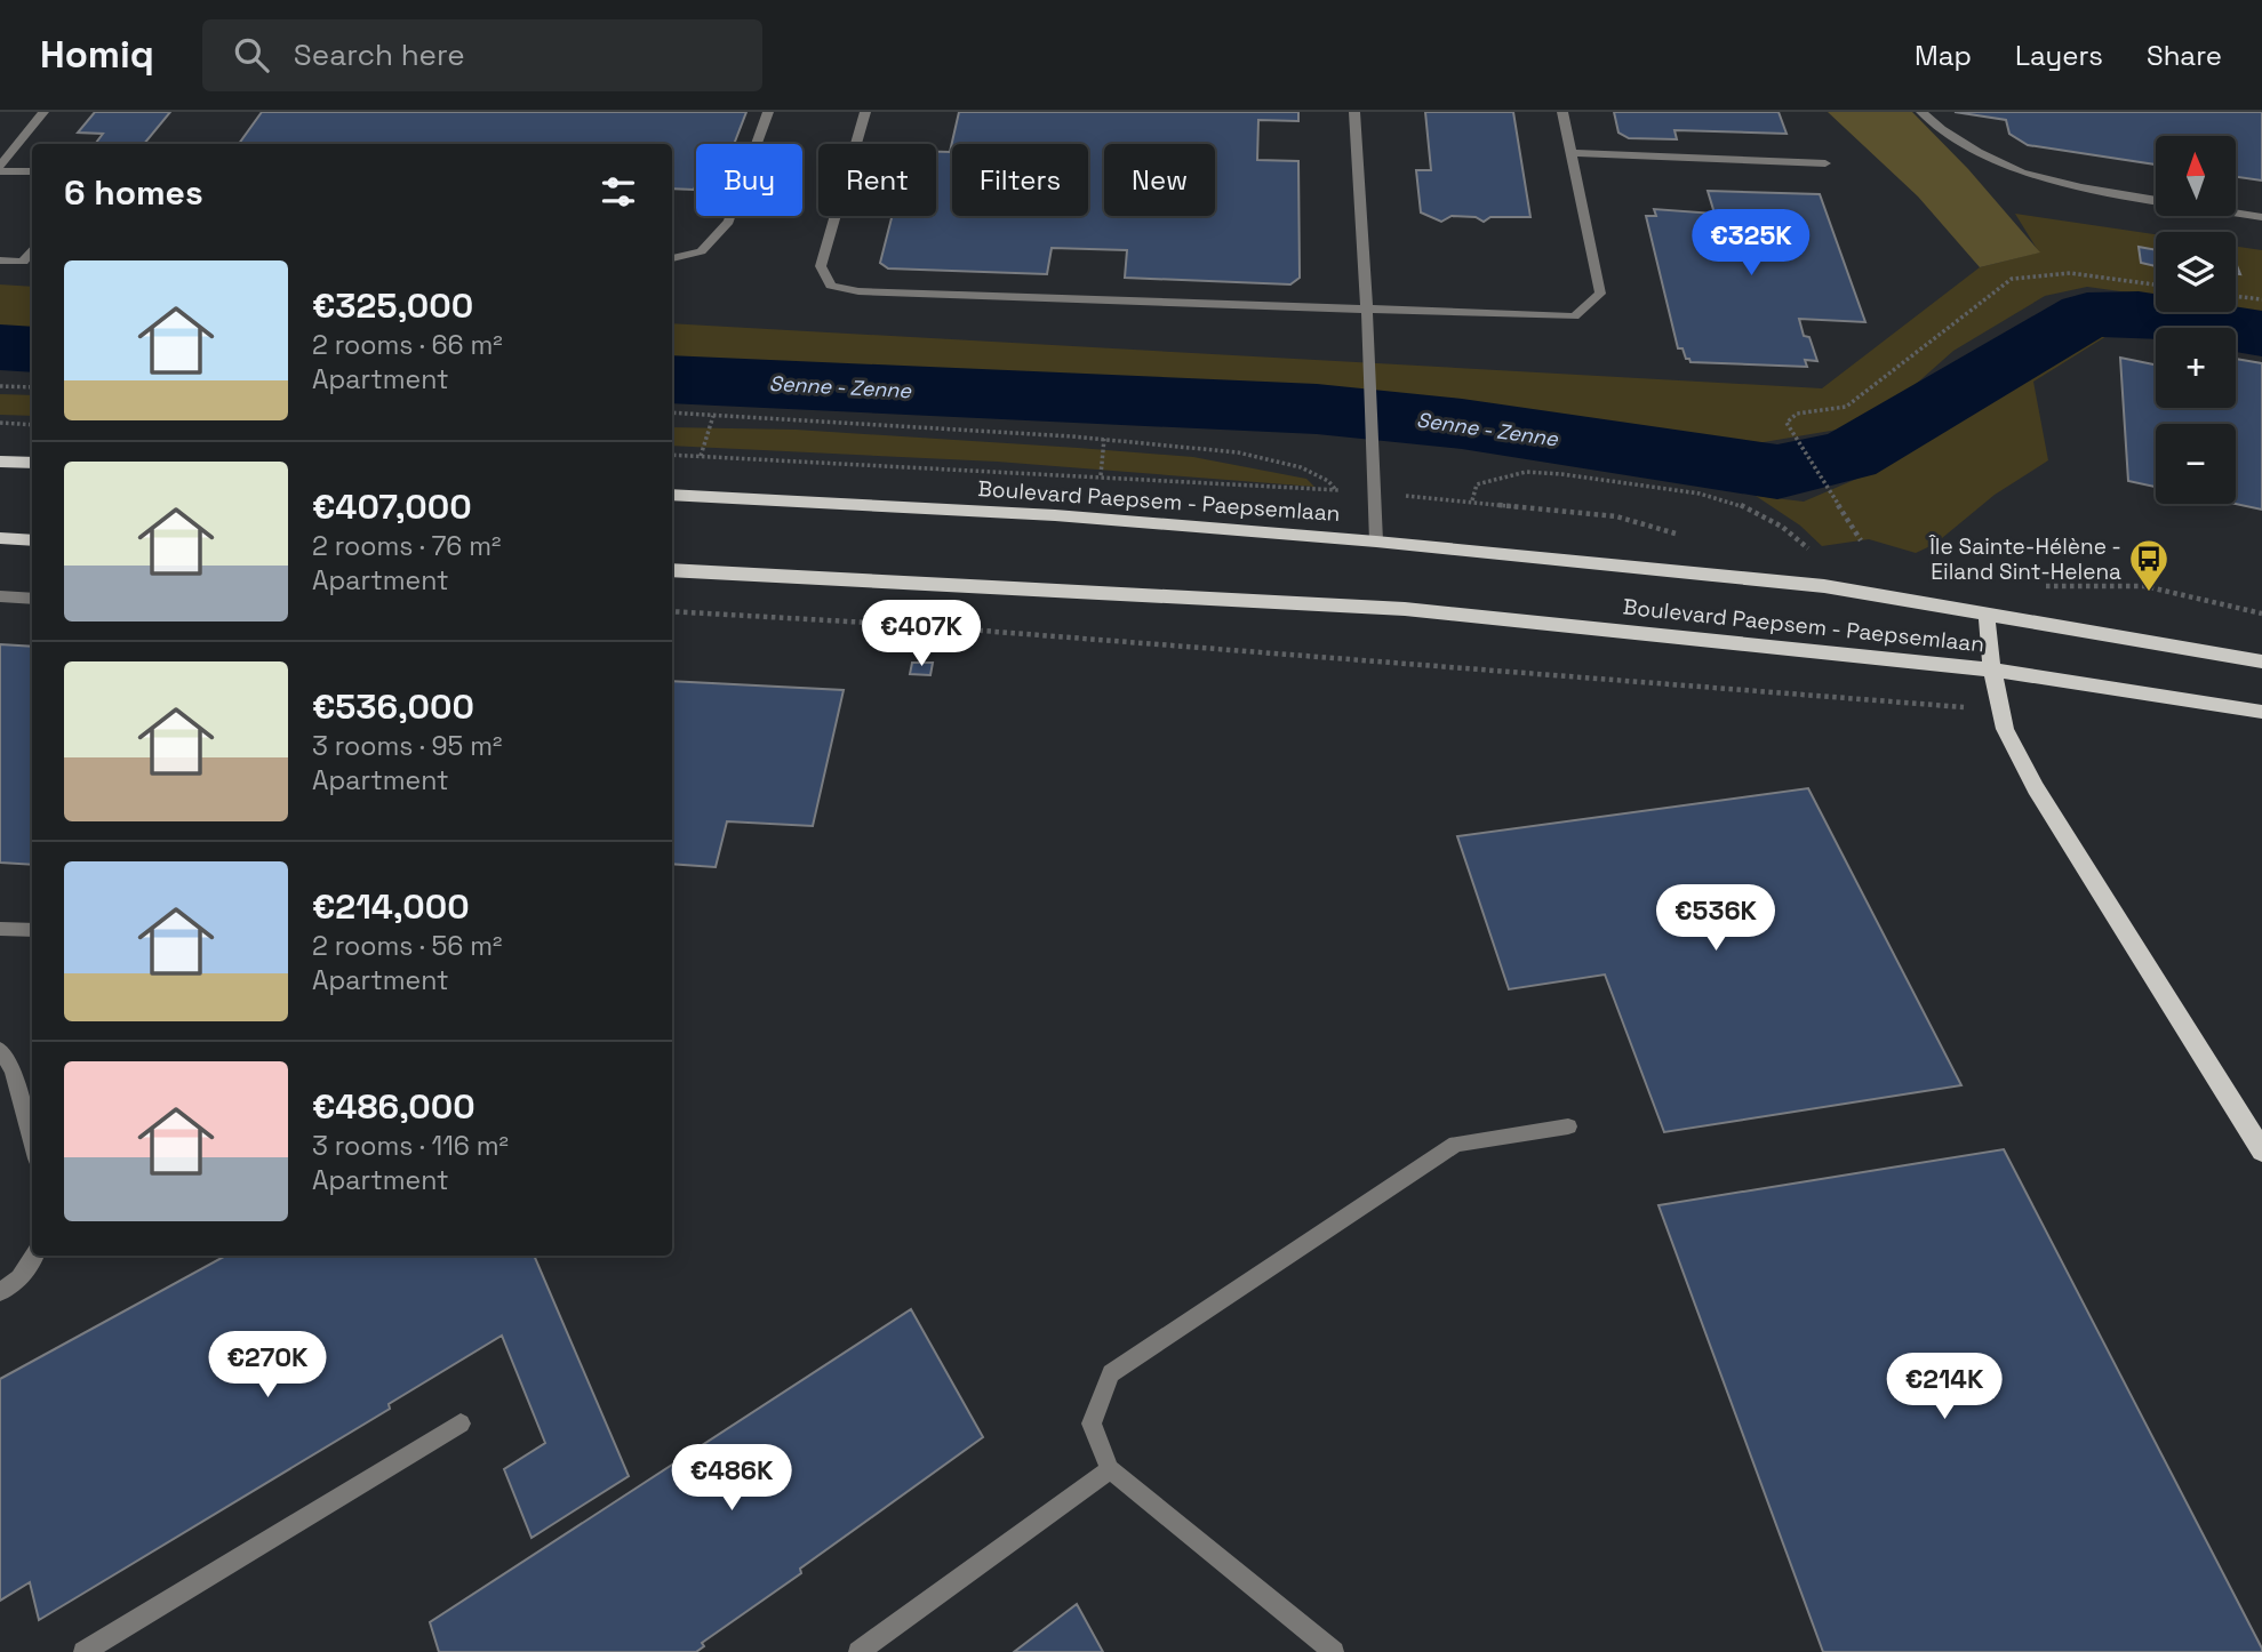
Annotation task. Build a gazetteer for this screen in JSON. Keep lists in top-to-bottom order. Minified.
{"streets":{"main road":["Boulevard Paepsem - Paepsemlaan"]},"water":["Senne - Zenne"],"places":{"bus stop":["Île Sainte-Hélène - Eiland Sint-Helena"]},"north":"top","page":{"header":"Homiq","search":"Search here","nav":["Map","Layers","Share"],"map_buttons":["+","−"],"chip":["Buy","Rent","Filters","New"],"heading":"6 homes","price":["€325K","€407K","€536K","€270K","€214K","€486K"],"list":[{"name":"€325,000","note":"2 rooms · 66 m² · Apartment"},{"name":"€407,000","note":"2 rooms · 76 m² · Apartment"},{"name":"€536,000","note":"3 rooms · 95 m² · Apartment"},{"name":"€214,000","note":"2 rooms · 56 m² · Apartment"},{"name":"€486,000","note":"3 rooms · 116 m² · Apartment"}]}}
